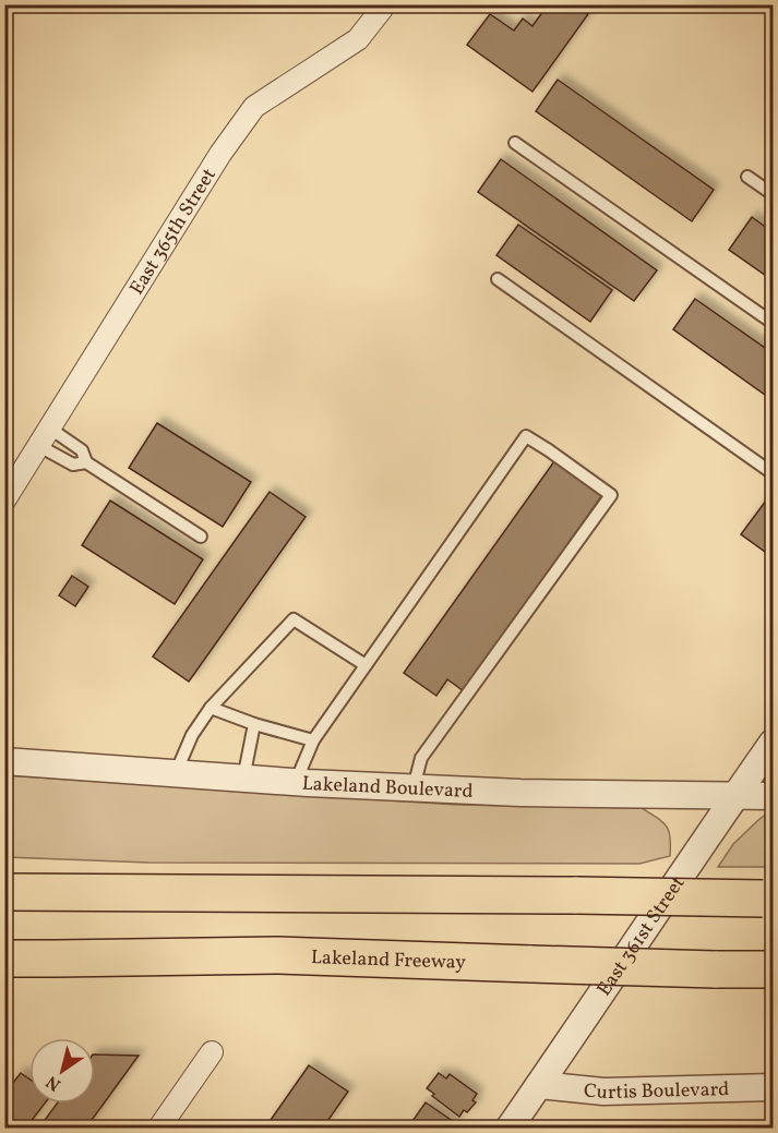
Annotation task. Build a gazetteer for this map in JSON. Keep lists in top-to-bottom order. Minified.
{"streets":{"highway":["Lakeland Freeway"],"street":["East 365th Street","Lakeland Boulevard","East 361st Street","Curtis Boulevard"]},"crossings":[["Lakeland Boulevard","East 361st Street"],["East 361st Street","Curtis Boulevard"]],"north":"bottom left"}
